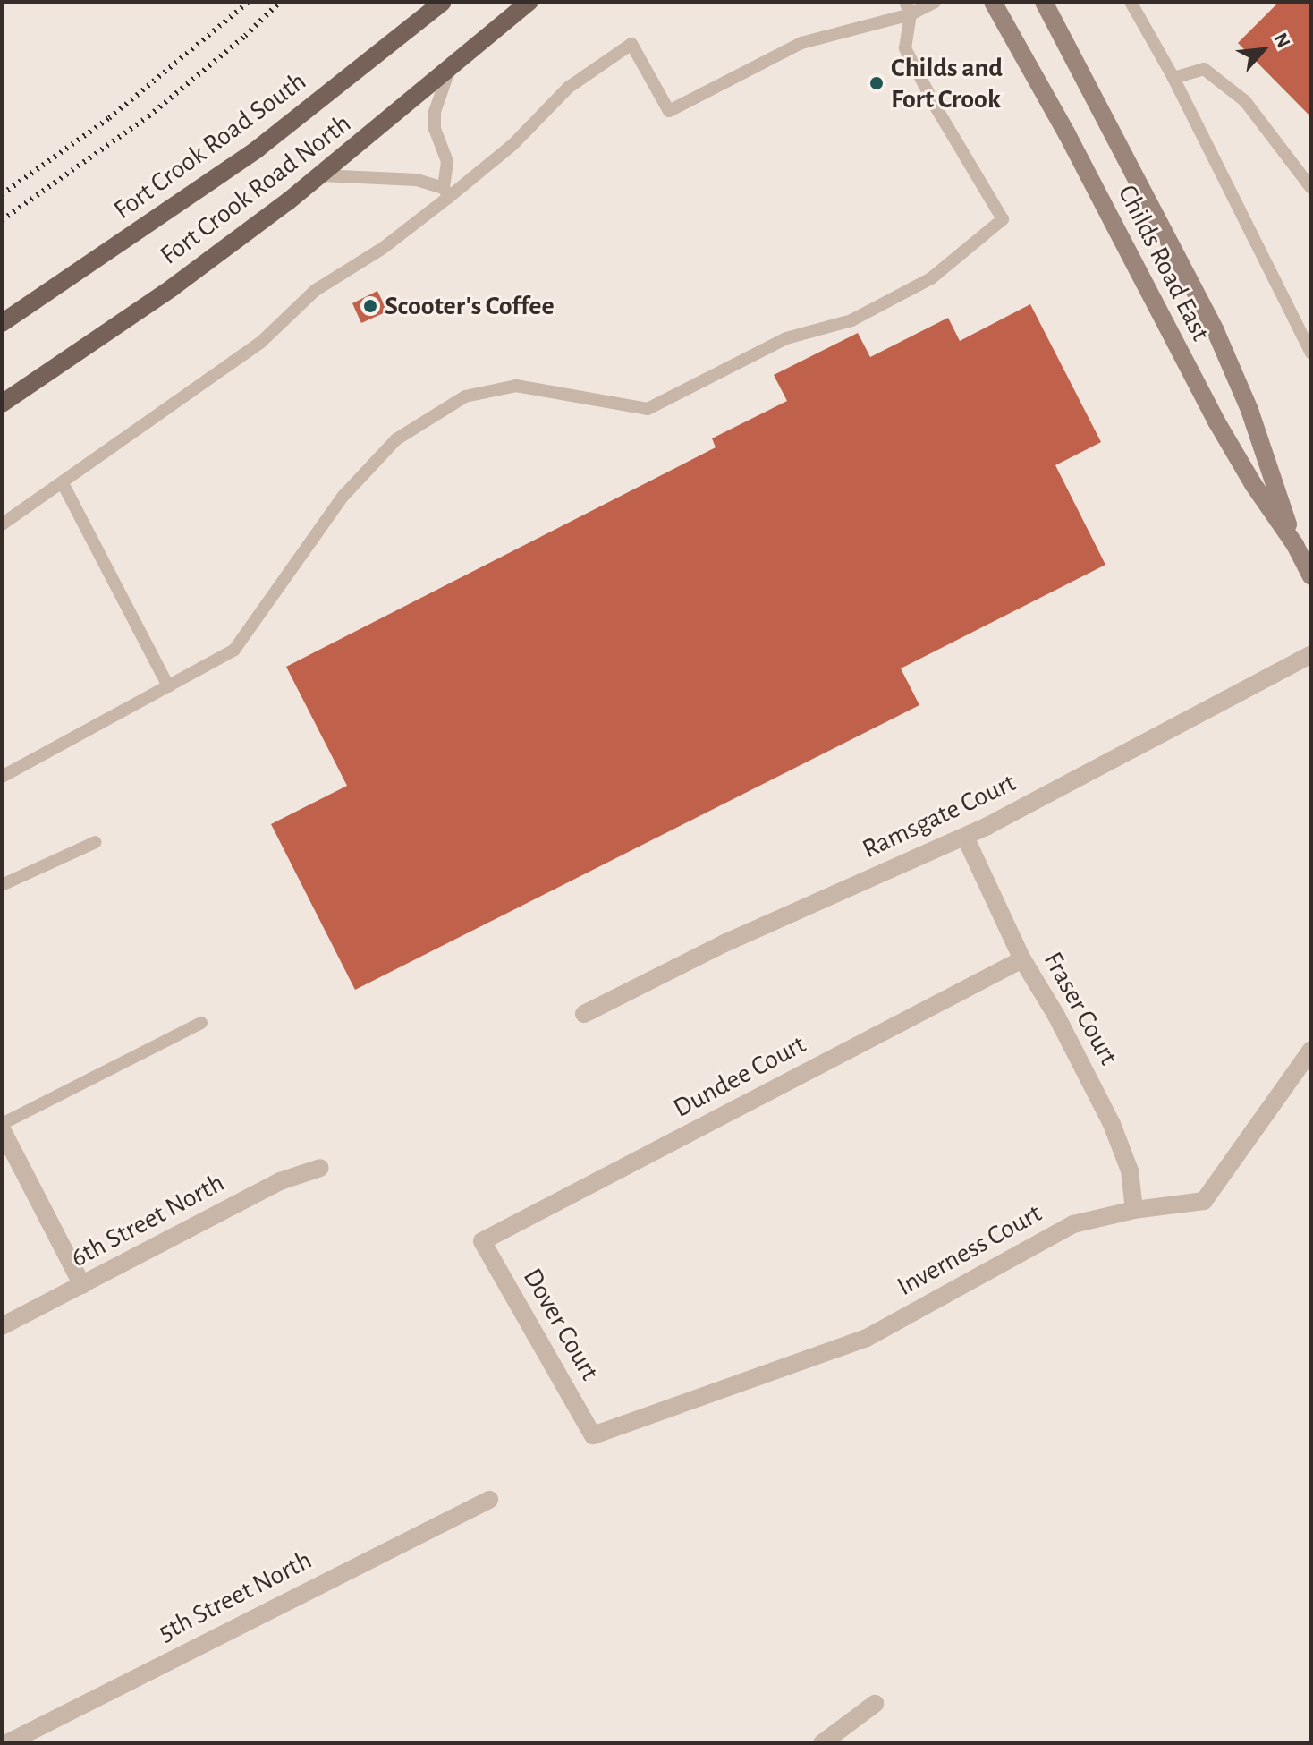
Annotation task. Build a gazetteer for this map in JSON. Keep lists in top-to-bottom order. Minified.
{"streets":{"main road":["Fort Crook Road South","Fort Crook Road North"],"street":["Childs Road East","Ramsgate Court","Fraser Court","Dundee Court","6th Street North","Inverness Court","Dover Court","5th Street North"]},"crossings":[["Ramsgate Court","Fraser Court"],["Fraser Court","Dundee Court"],["Fraser Court","Inverness Court"],["Dundee Court","Dover Court"],["Inverness Court","Dover Court"]],"places":["Childs and Fort Crook","Scooter's Coffee"],"north":"top right"}
